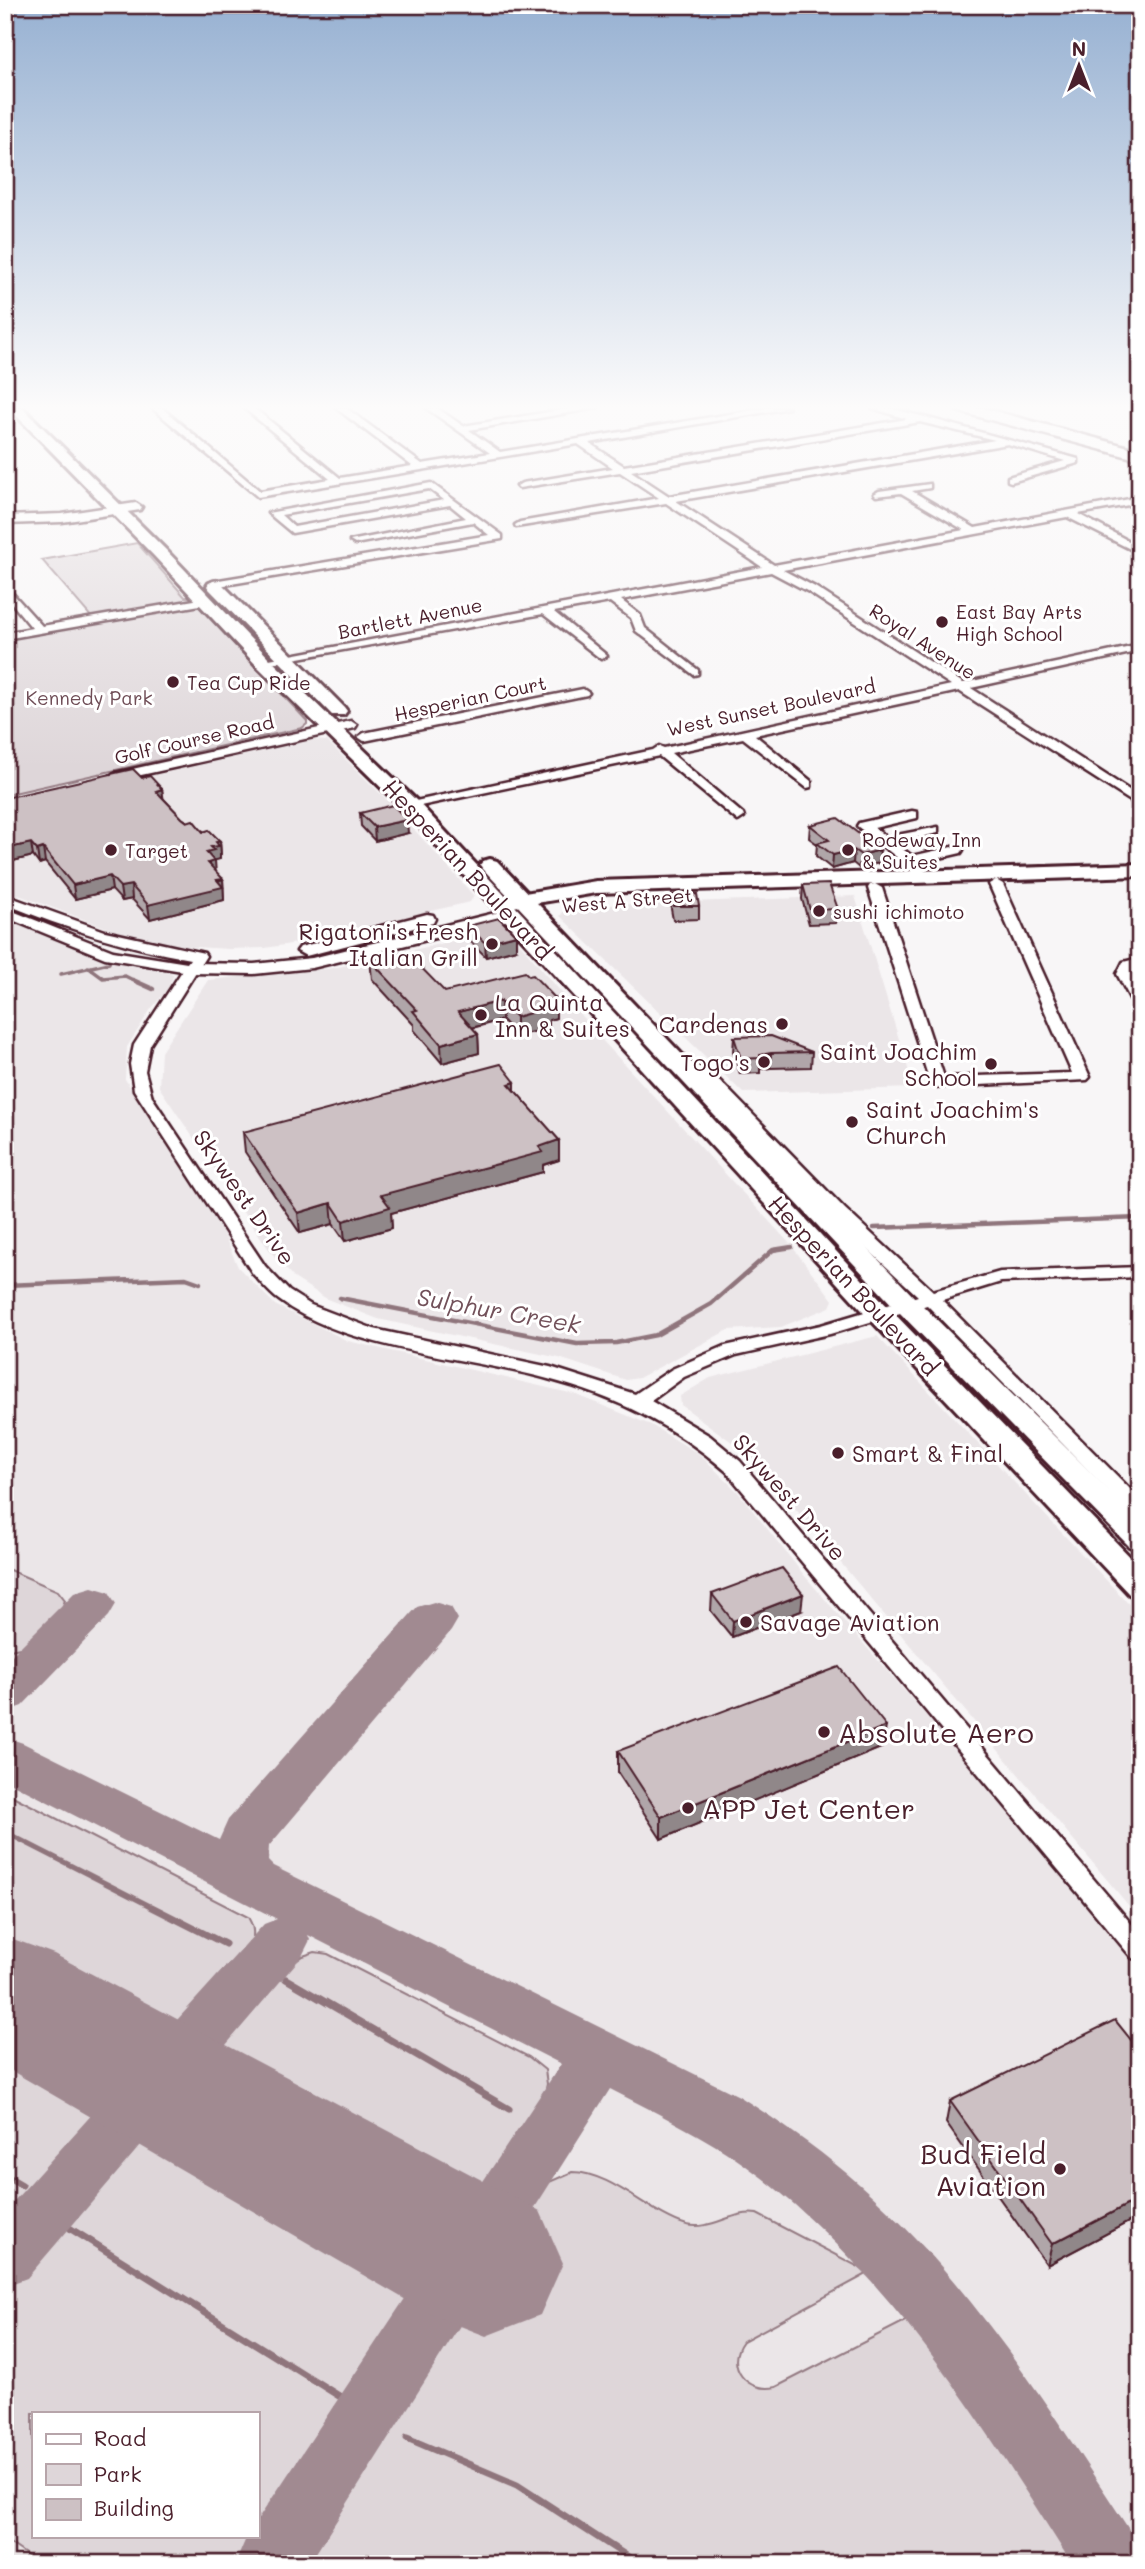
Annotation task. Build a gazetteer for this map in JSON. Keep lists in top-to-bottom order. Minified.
{"streets":{"main road":["Hesperian Boulevard","West A Street"],"street":["Bartlett Avenue","Royal Avenue","Hesperian Court","West Sunset Boulevard","Golf Course Road","Skywest Drive"]},"crossings":[["Bartlett Avenue","Royal Avenue"],["Bartlett Avenue","Hesperian Boulevard"],["Royal Avenue","West Sunset Boulevard"],["Hesperian Court","Golf Course Road"],["Hesperian Court","Hesperian Boulevard"],["West Sunset Boulevard","Hesperian Boulevard"],["Golf Course Road","Hesperian Boulevard"],["Hesperian Boulevard","West A Street"],["West A Street","Skywest Drive"]],"water":["Sulphur Creek"],"parks":["Kennedy Park"],"places":["East Bay Arts High School","Tea Cup Ride","Target","Rodeway Inn & Suites","sushi ichimoto","Rigatoni's Fresh Italian Grill","La Quinta Inn & Suites","Cardenas","Togo's","Saint Joachim School","Saint Joachim's Church","Smart & Final","Savage Aviation","Absolute Aero","APP Jet Center","Bud Field Aviation"],"legend":["Road","Park","Building"],"north":"top"}
